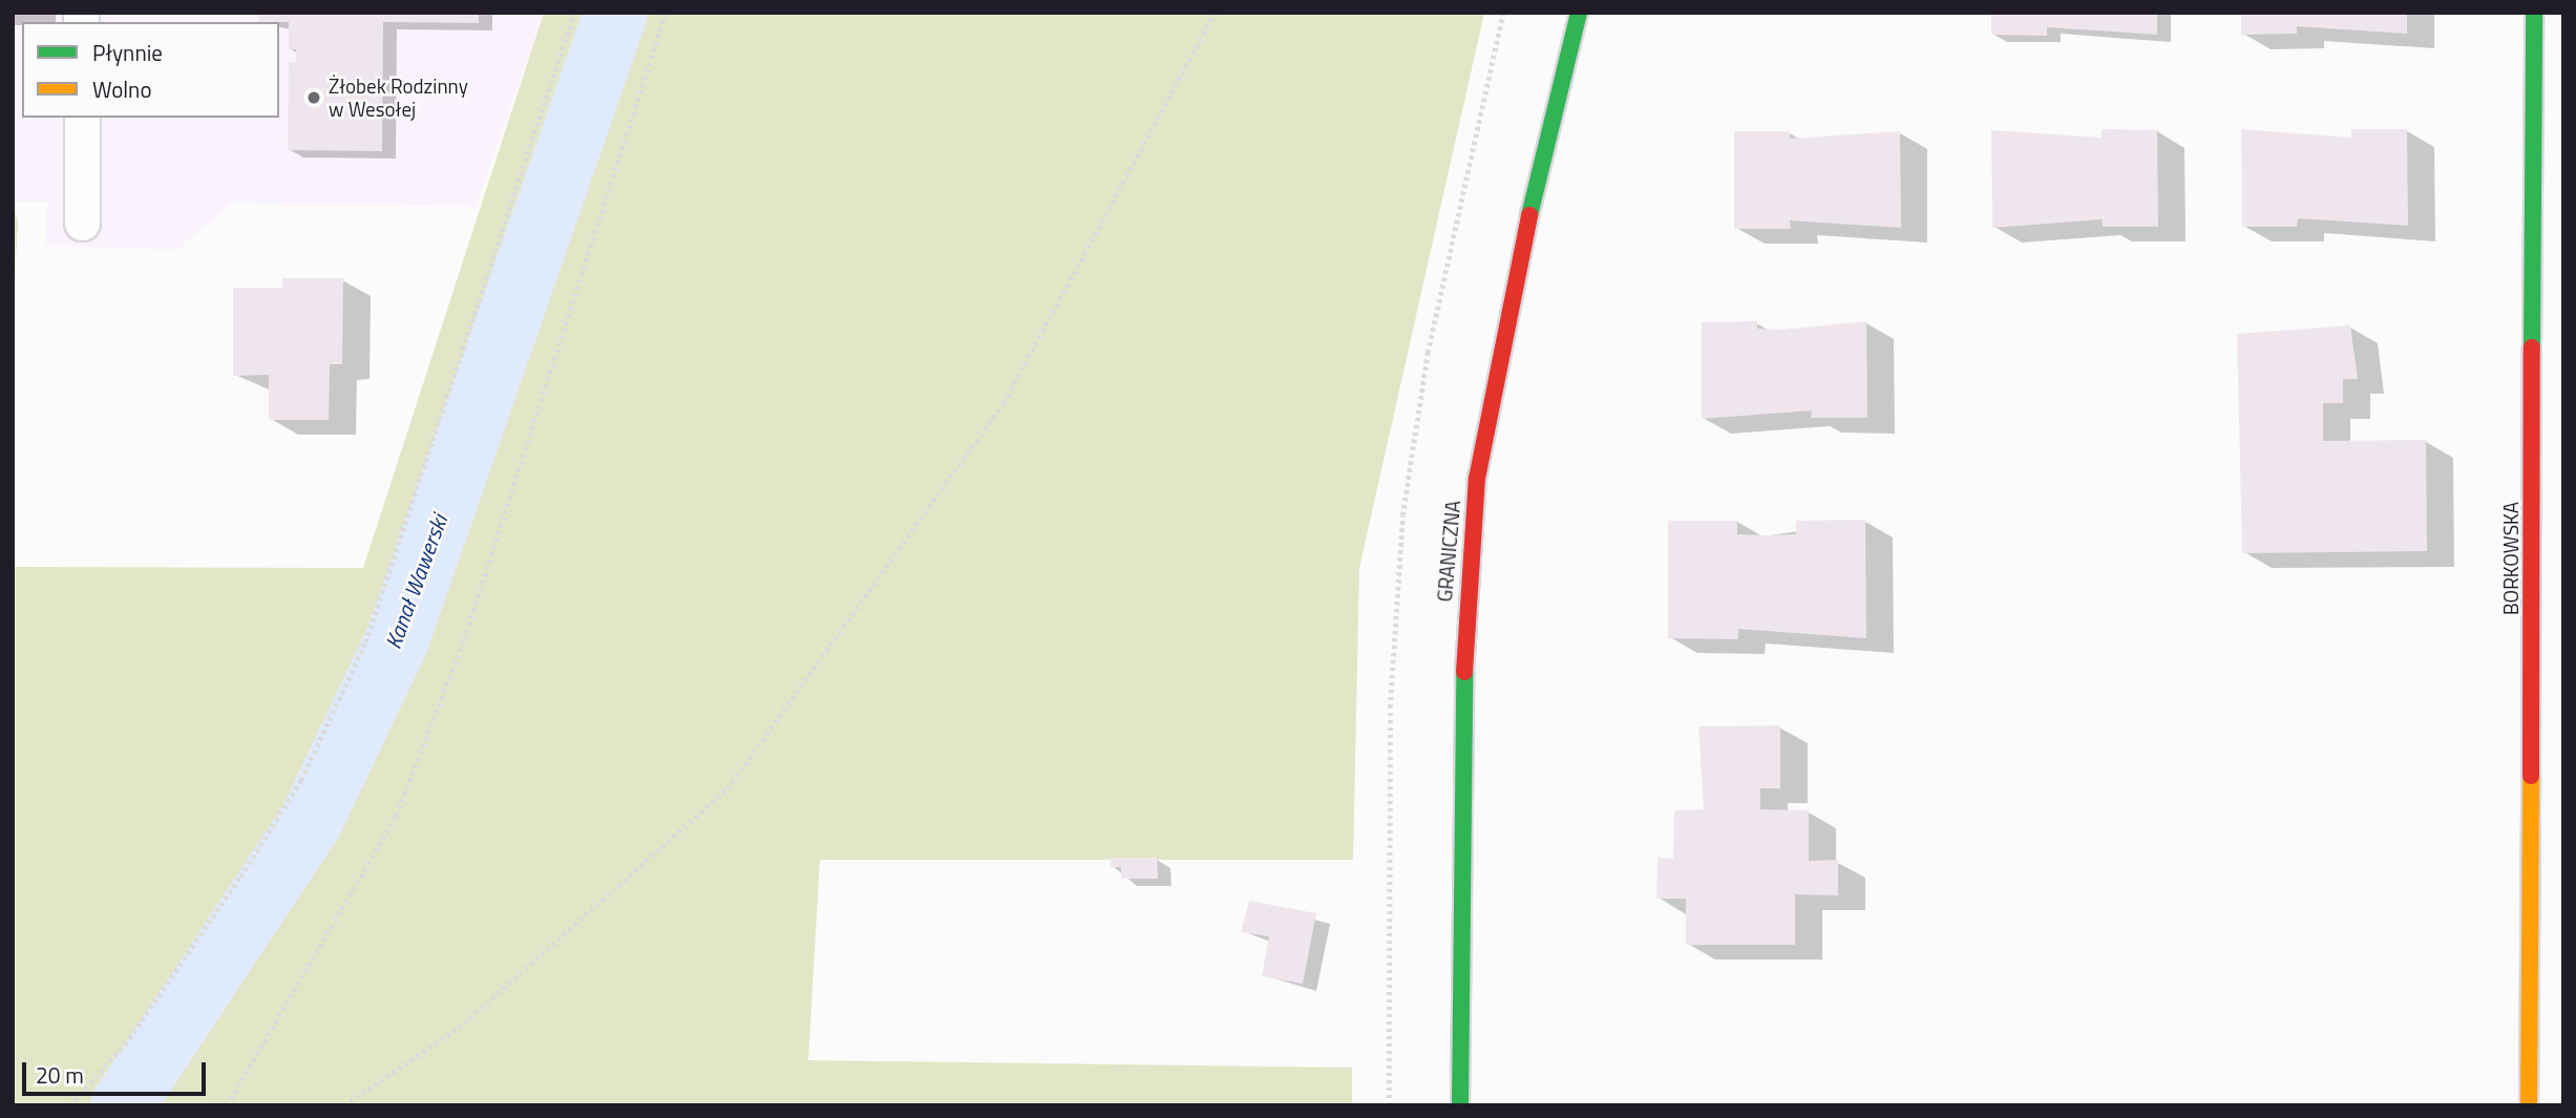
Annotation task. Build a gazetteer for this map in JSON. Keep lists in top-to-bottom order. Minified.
{"streets":{"street":["GRANICZNA","BORKOWSKA"]},"water":["Kanał Wawerski"],"places":["Żłobek Rodzinny w Wesołej"],"legend":["Płynnie","Wolno"],"scale_bar":"20 m"}
